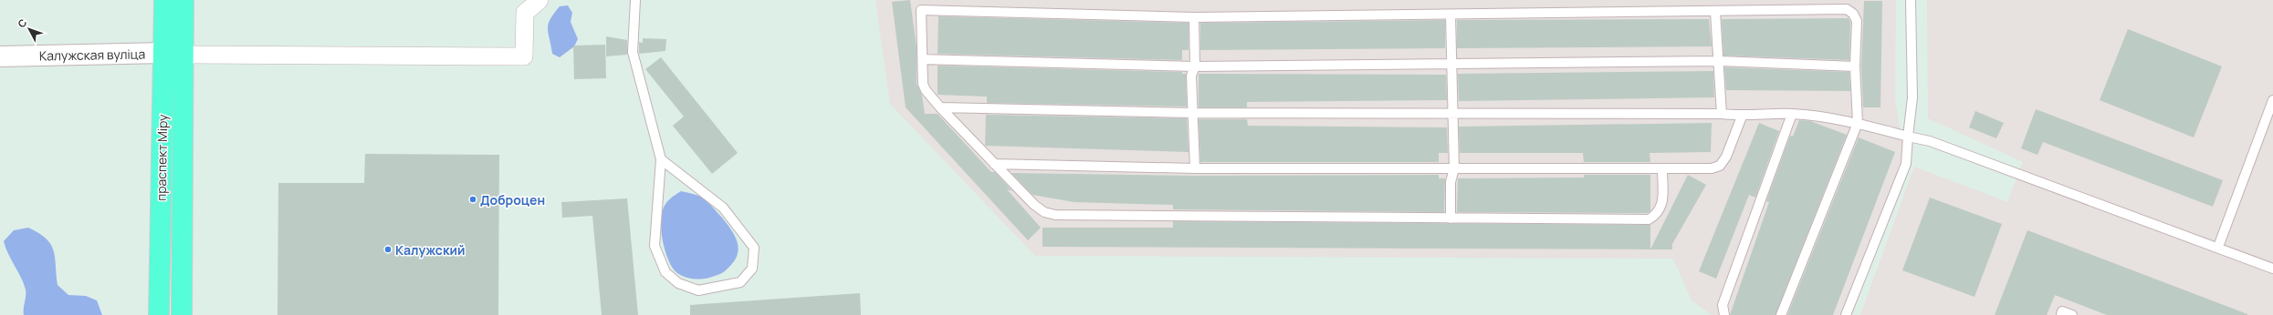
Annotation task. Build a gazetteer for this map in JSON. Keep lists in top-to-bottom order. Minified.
{"streets":{"main road":["праспект Міру"],"street":["Калужская вуліца"]},"crossings":[["Калужская вуліца","праспект Міру"]],"places":["Доброцен","Калужский"],"north":"top left"}
